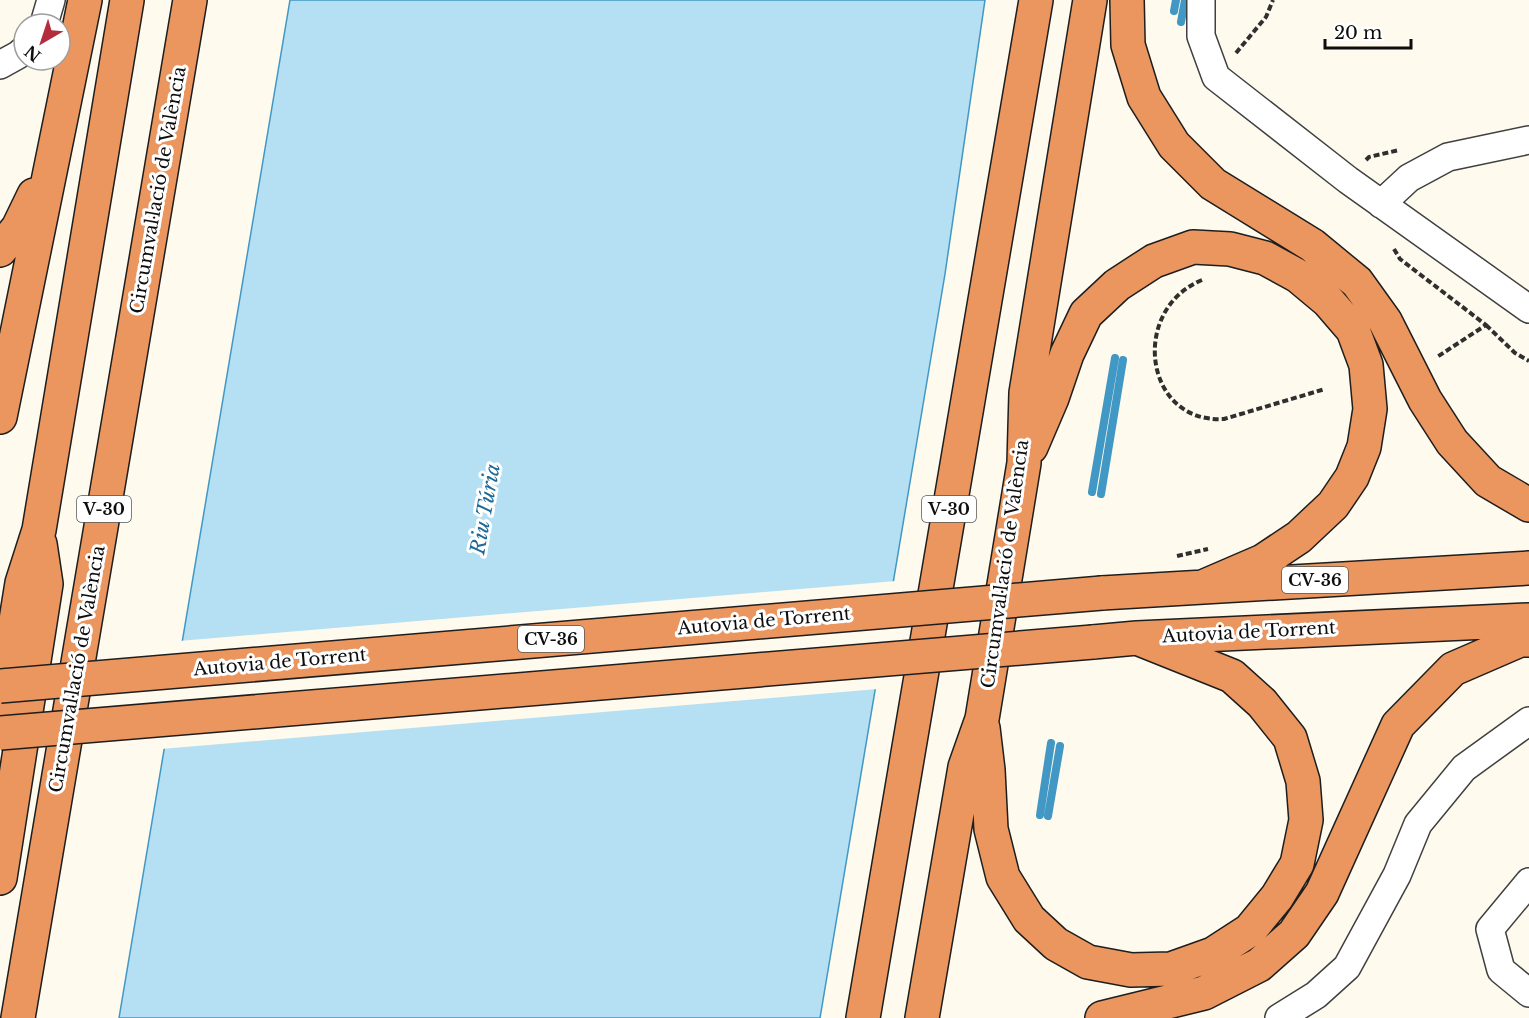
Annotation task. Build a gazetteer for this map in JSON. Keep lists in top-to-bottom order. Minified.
{"streets":{"highway":["Circumval·lació de València","V-30","CV-36","Autovia de Torrent"]},"water":["Riu Túria"],"scale_bar":"20 m","north":"bottom left"}
